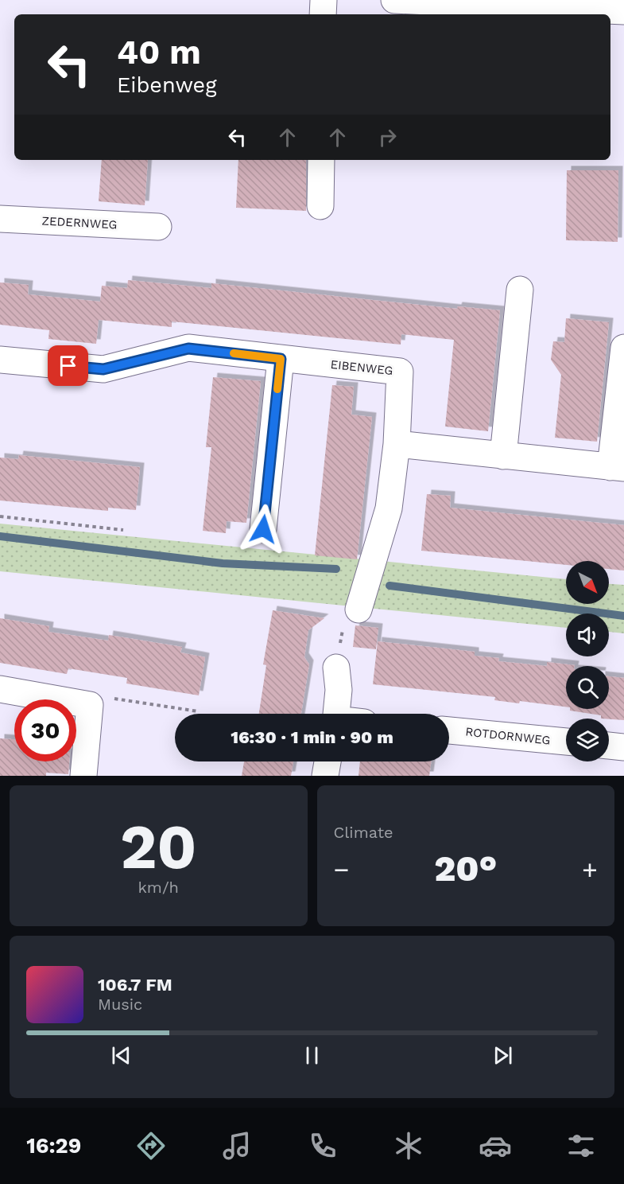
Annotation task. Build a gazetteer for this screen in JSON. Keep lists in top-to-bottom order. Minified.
{"streets":{"street":["ZEDERNWEG","EIBENWEG","ROTDORNWEG"]},"north":"bottom right","page":{"turn":["40 m","Eibenweg"],"limit":"30","trip":"16:30 · 1 min · 90 m","tile":[["20","km/h"],"Climate"],"heat":["−","20°","+"],"song":["106.7 FM","Music"],"tabs":"16:29"}}
